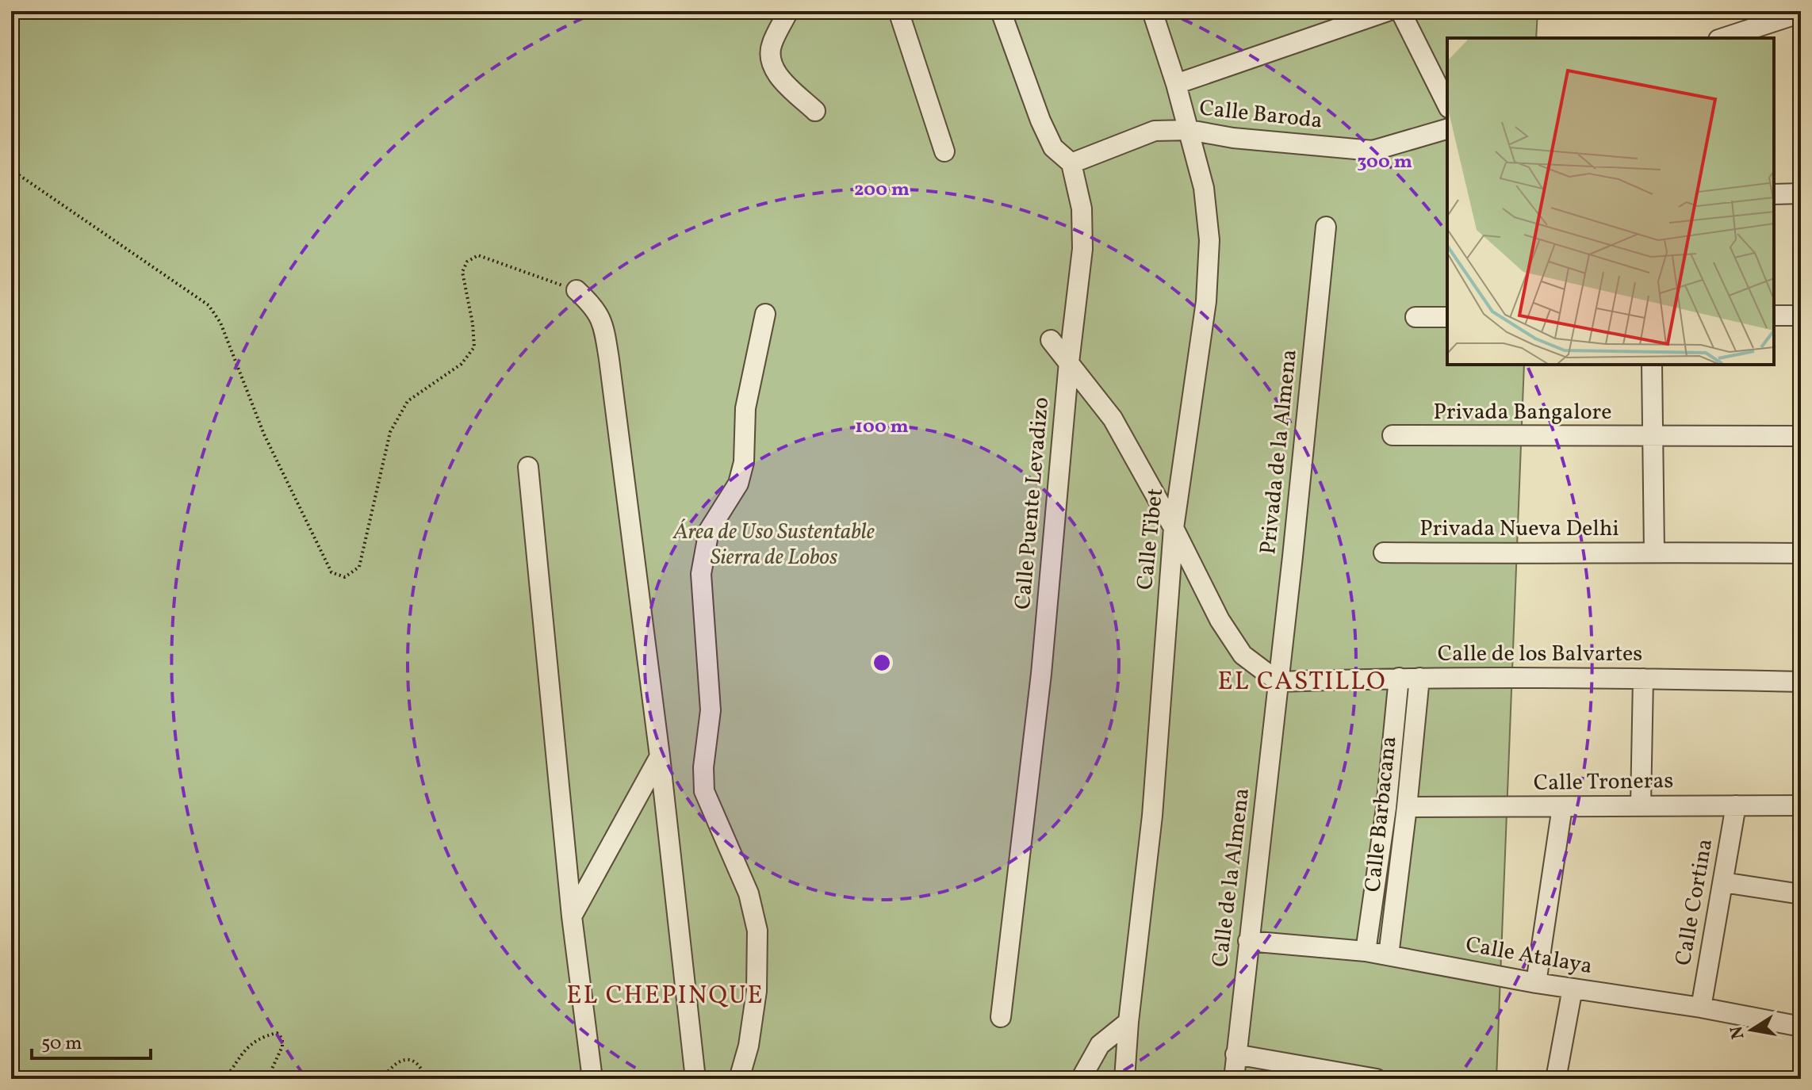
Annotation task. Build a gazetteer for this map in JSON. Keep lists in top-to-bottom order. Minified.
{"streets":{"street":["Calle Baroda","Privada Bangalore","Privada de la Almena","Calle Puente Levadizo","Privada Nueva Delhi","Calle Tibet","Calle de los Balvartes","Calle Troneras","Calle Barbacana","Calle de la Almena","Calle Cortina","Calle Atalaya"]},"crossings":[["Calle Baroda","Calle Puente Levadizo"],["Calle Baroda","Calle Tibet"],["Privada de la Almena","Calle de los Balvartes"],["Privada de la Almena","Calle de la Almena"],["Calle de los Balvartes","Calle Barbacana"],["Calle de los Balvartes","Calle de la Almena"],["Calle Troneras","Calle Barbacana"],["Calle Troneras","Calle Cortina"],["Calle Barbacana","Calle Atalaya"],["Calle de la Almena","Calle Atalaya"],["Calle Cortina","Calle Atalaya"]],"districts":["EL CASTILLO","EL CHEPINQUE"],"parks":["Área de Uso Sustentable Sierra de Lobos"],"scale_bar":"50 m","north":"left","rings":["300 m","200 m","100 m"]}
